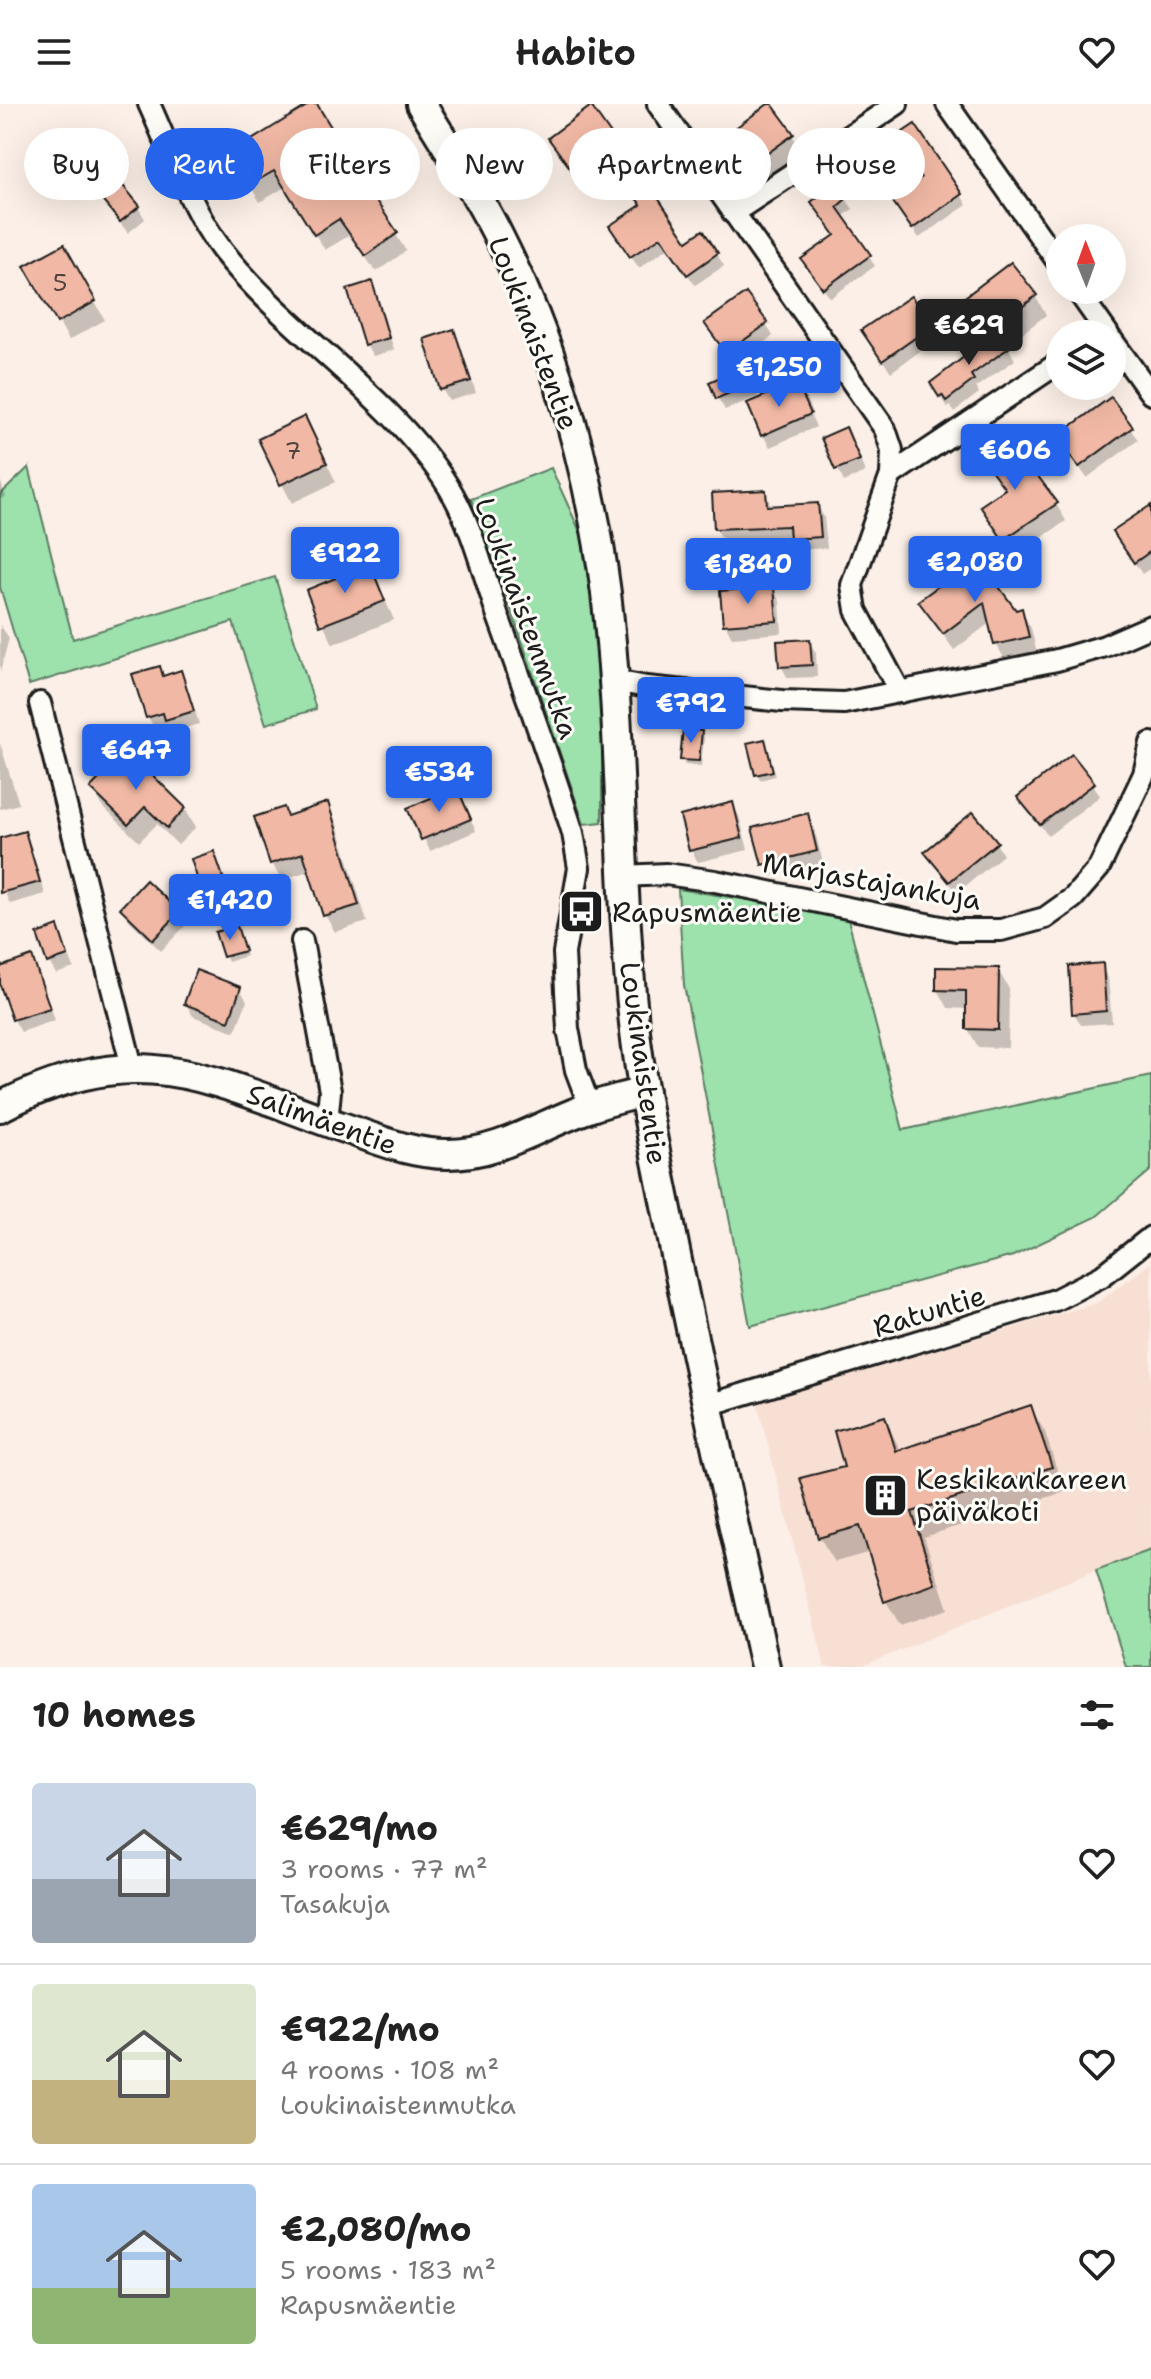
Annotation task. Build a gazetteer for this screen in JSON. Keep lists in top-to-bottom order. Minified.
{"streets":{"street":["Loukinaistentie","Loukinaistenmutka","Marjastajankuja","Salimäentie","Ratuntie"]},"crossings":[["Loukinaistentie","Marjastajankuja"],["Loukinaistentie","Salimäentie"],["Loukinaistentie","Ratuntie"],["Loukinaistenmutka","Salimäentie"]],"places":{"bus stop":["Rapusmäentie"],"building":["Keskikankareen päiväkoti"]},"house_numbers":["5","7"],"north":"top","page":{"header":"Habito","chip":["Buy","Rent","Filters","New","Apartment","House"],"price":["€629","€1,250","€606","€922","€2,080","€1,840","€792","€647","€534","€1,420"],"heading":"10 homes","list":[{"name":"€629/mo","note":"3 rooms · 77 m² · Tasakuja"},{"name":"€922/mo","note":"4 rooms · 108 m² · Loukinaistenmutka"},{"name":"€2,080/mo","note":"5 rooms · 183 m² · Rapusmäentie"}]}}
